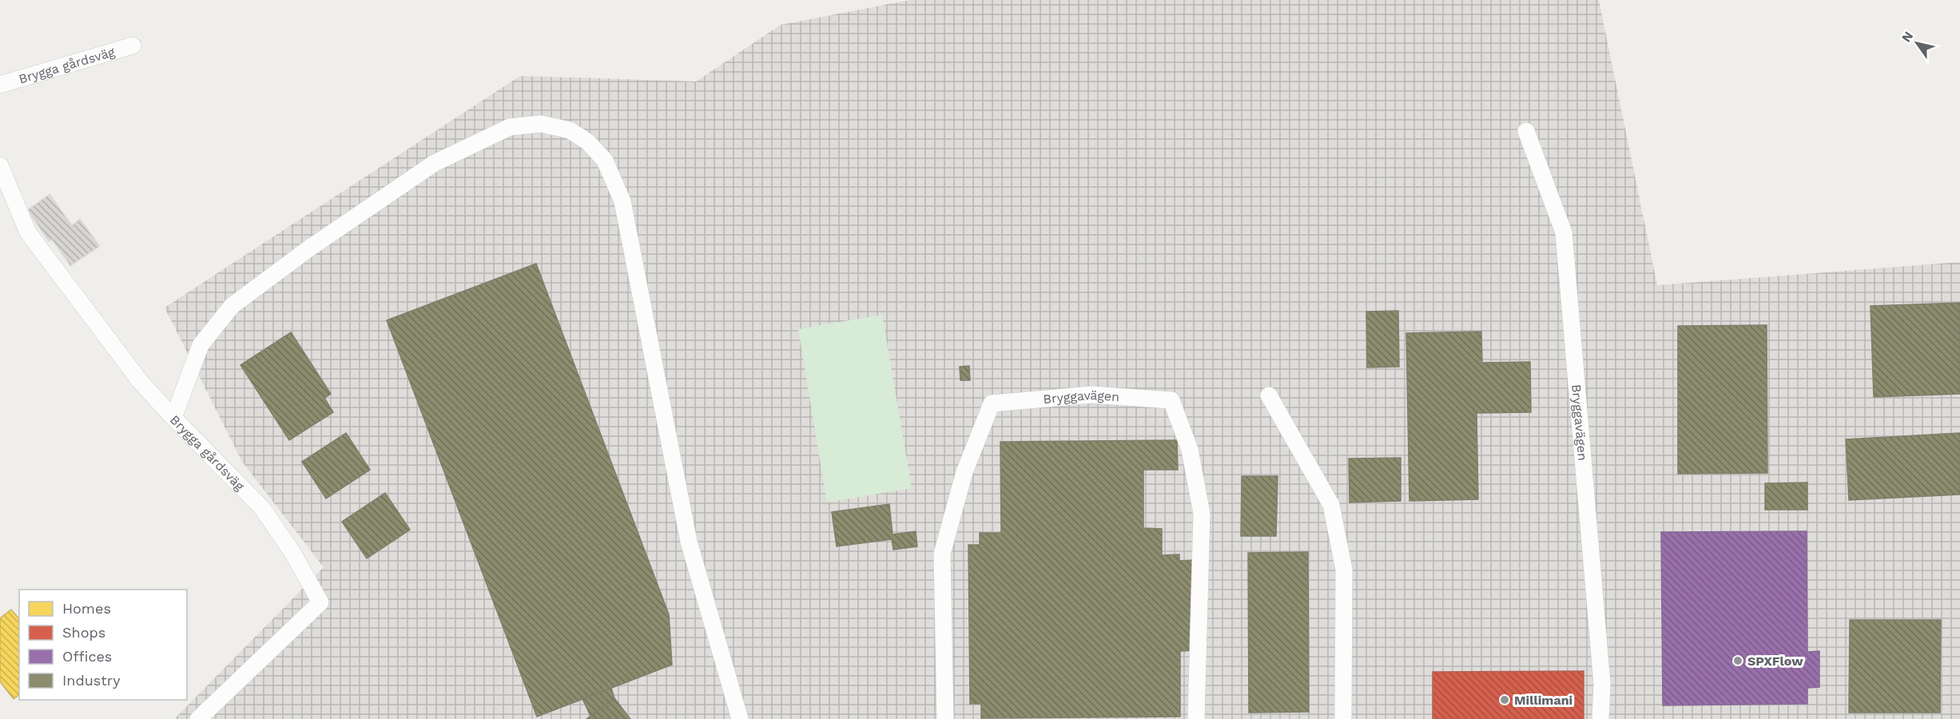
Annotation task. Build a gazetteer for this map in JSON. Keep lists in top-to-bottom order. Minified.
{"streets":{"lane":["Brygga gårdsväg","Bryggavägen"]},"places":["SPXFlow","Millimani"],"legend":["Homes","Shops","Offices","Industry"],"north":"top left"}
